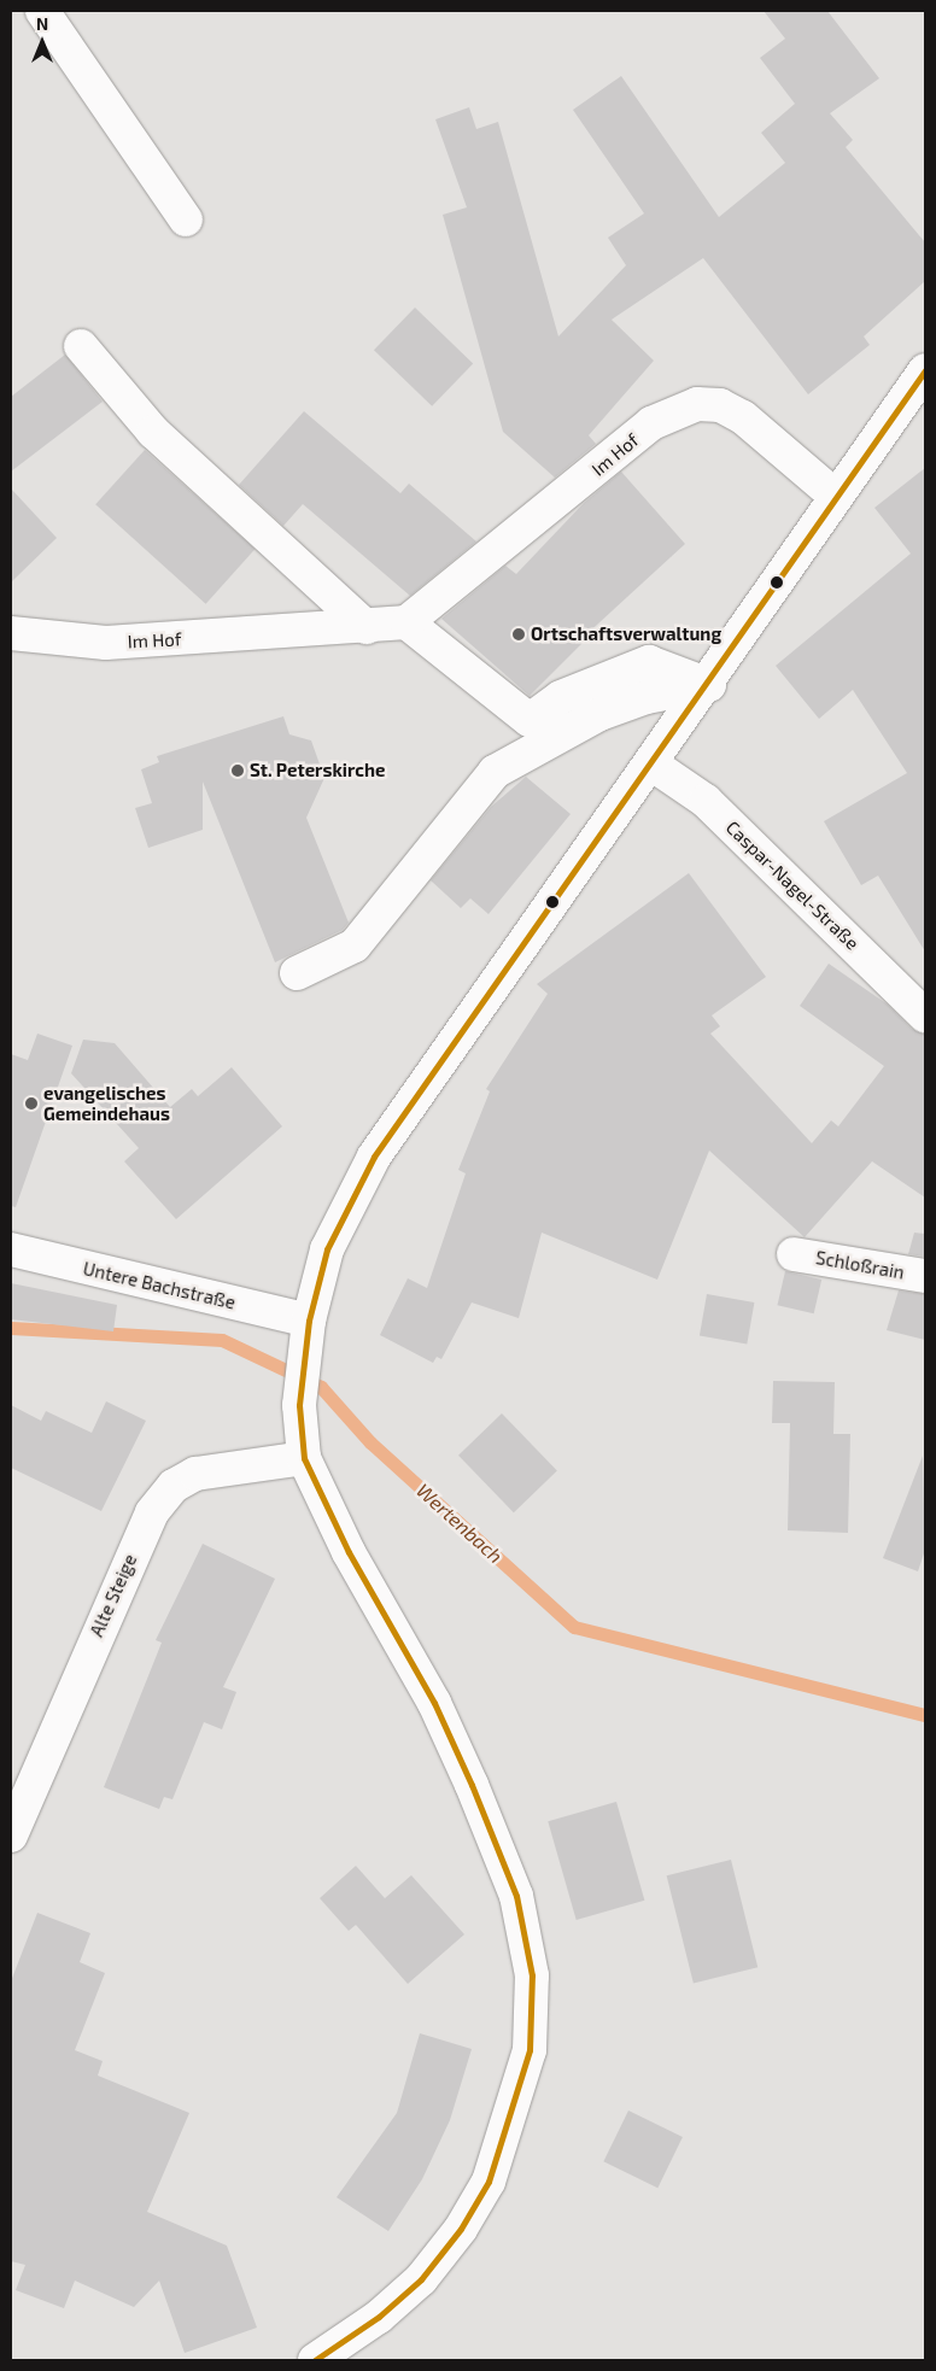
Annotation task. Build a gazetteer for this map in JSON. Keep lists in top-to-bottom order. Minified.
{"streets":{"street":["Im Hof","Caspar-Nagel-Straße","Schloßrain","Untere Bachstraße","Alte Steige"]},"water":["Wertenbach"],"places":["Ortschaftsverwaltung","St. Peterskirche","evangelisches Gemeindehaus"],"north":"top"}
